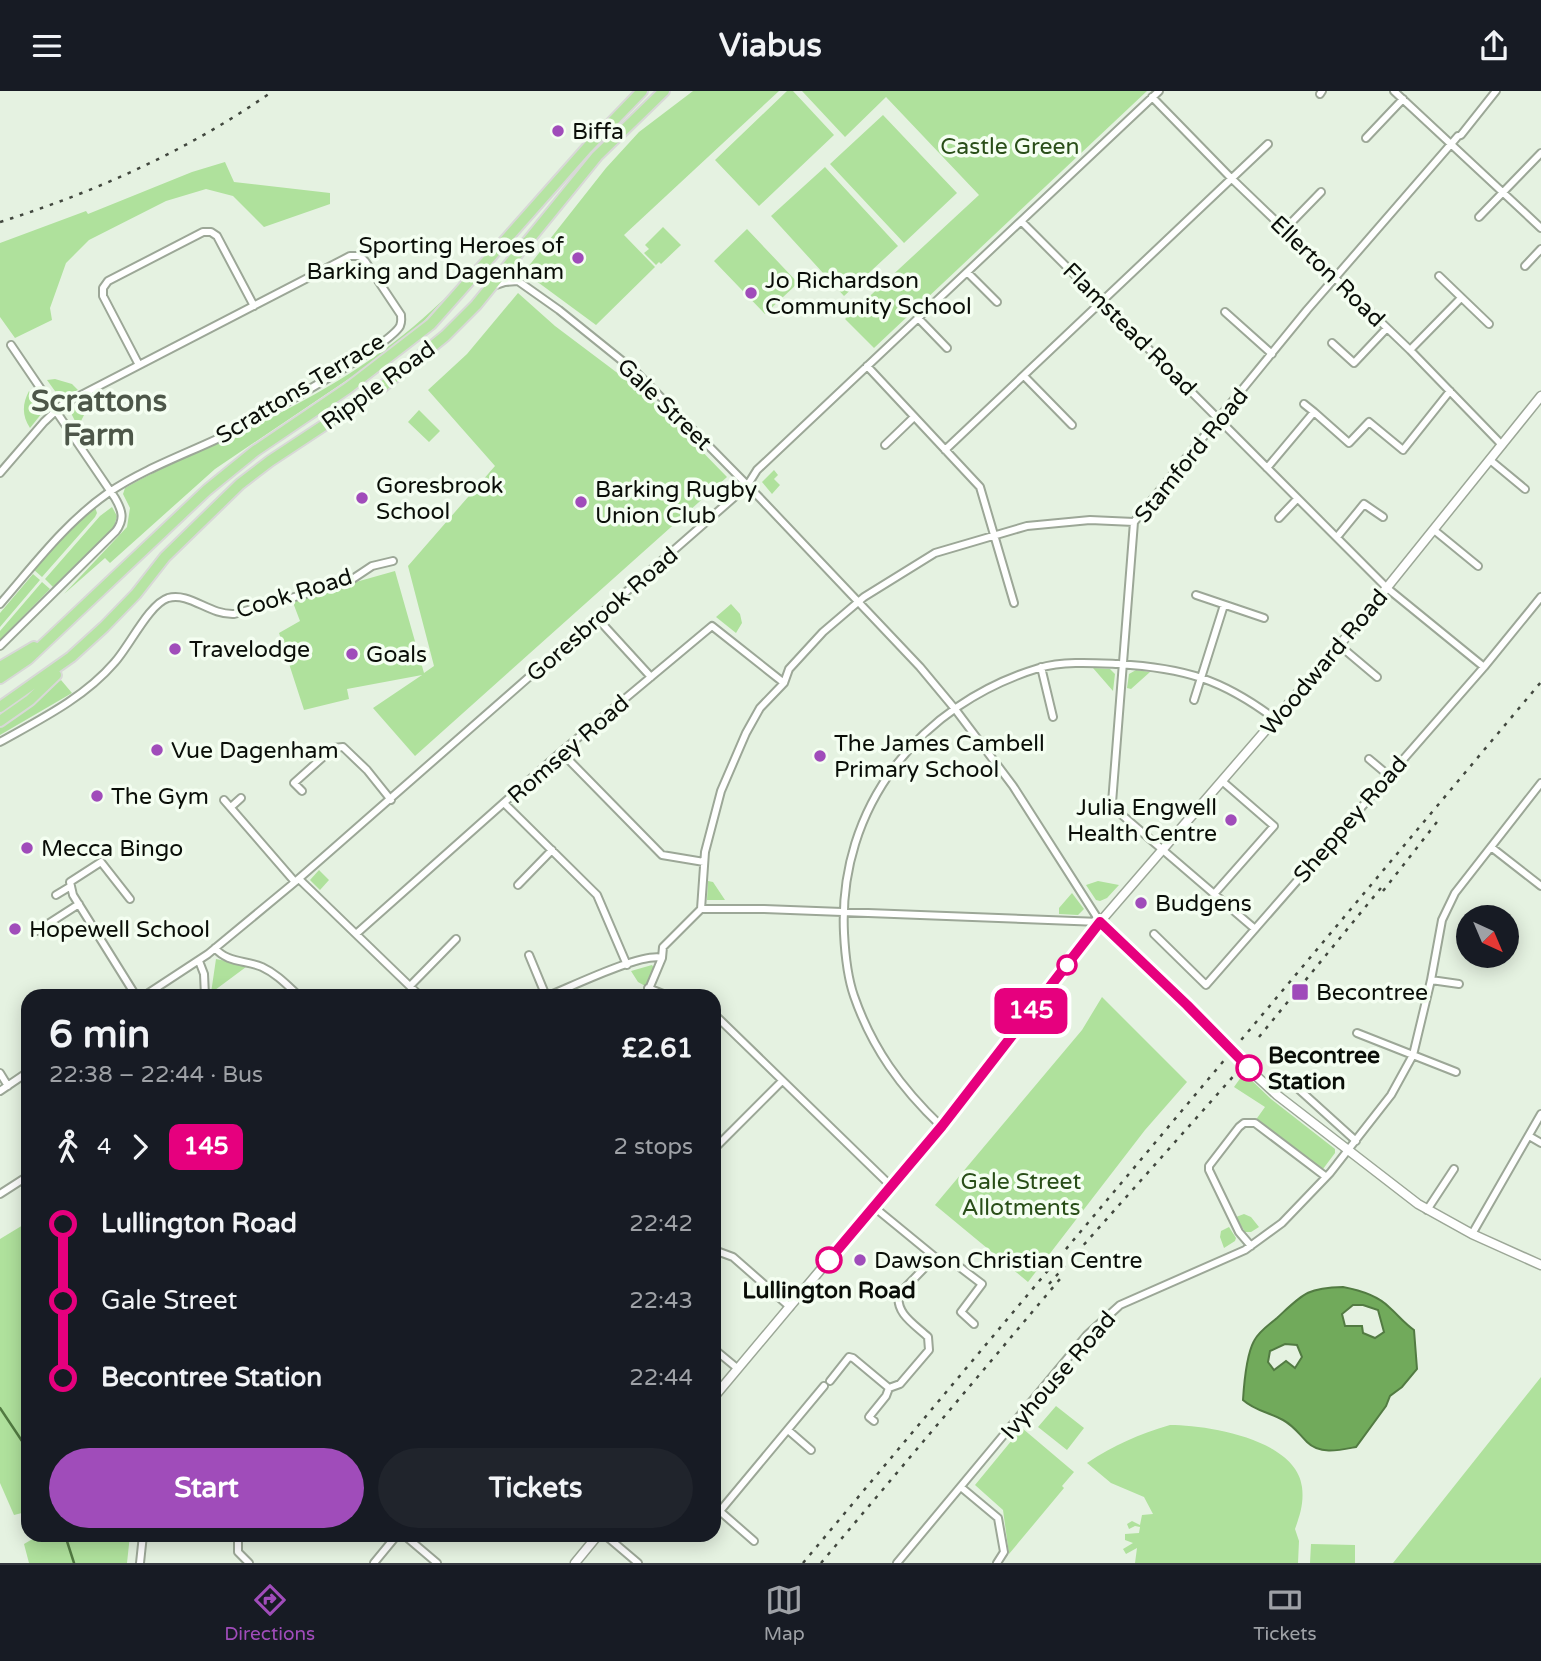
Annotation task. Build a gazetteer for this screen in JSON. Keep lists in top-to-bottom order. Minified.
{"streets":{"highway":["Ripple Road"],"street":["Ellerton Road","Flamstead Road","Scrattons Terrace","Gale Street","Stamford Road","Cook Road","Goresbrook Road","Woodward Road","Romsey Road","Sheppey Road","Ivyhouse Road"]},"crossings":[["Ellerton Road","Stamford Road"],["Ellerton Road","Goresbrook Road"],["Ellerton Road","Woodward Road"],["Flamstead Road","Stamford Road"],["Flamstead Road","Goresbrook Road"],["Flamstead Road","Woodward Road"],["Flamstead Road","Sheppey Road"],["Gale Street","Goresbrook Road"],["Gale Street","Woodward Road"],["Gale Street","Ivyhouse Road"],["Stamford Road","Woodward Road"],["Stamford Road","Sheppey Road"]],"districts":["Scrattons Farm"],"parks":["Castle Green","Gale Street Allotments"],"places":{"other":["Biffa","Sporting Heroes of Barking and Dagenham","Jo Richardson Community School","Goresbrook School","Barking Rugby Union Club","Travelodge","Goals","Vue Dagenham","The James Cambell Primary School","The Gym","Julia Engwell Health Centre","Mecca Bingo","Budgens","Hopewell School","Becontree Station","Lullington Road","Dawson Christian Centre"],"transit":["Becontree"]},"lines":["bus line 145"],"north":"bottom right","page":{"header":"Viabus","on_map":"145","heading":["6 min","22:38 – 22:44 · Bus","£2.61"],"legs":["4","145","2 stops"],"list":[{"name":"Lullington Road","value":"22:42"},{"name":"Gale Street","value":"22:43"},{"name":"Becontree Station","value":"22:44"}],"buttons":["Start","Tickets"],"tabs":["Directions","Map","Tickets"]}}
